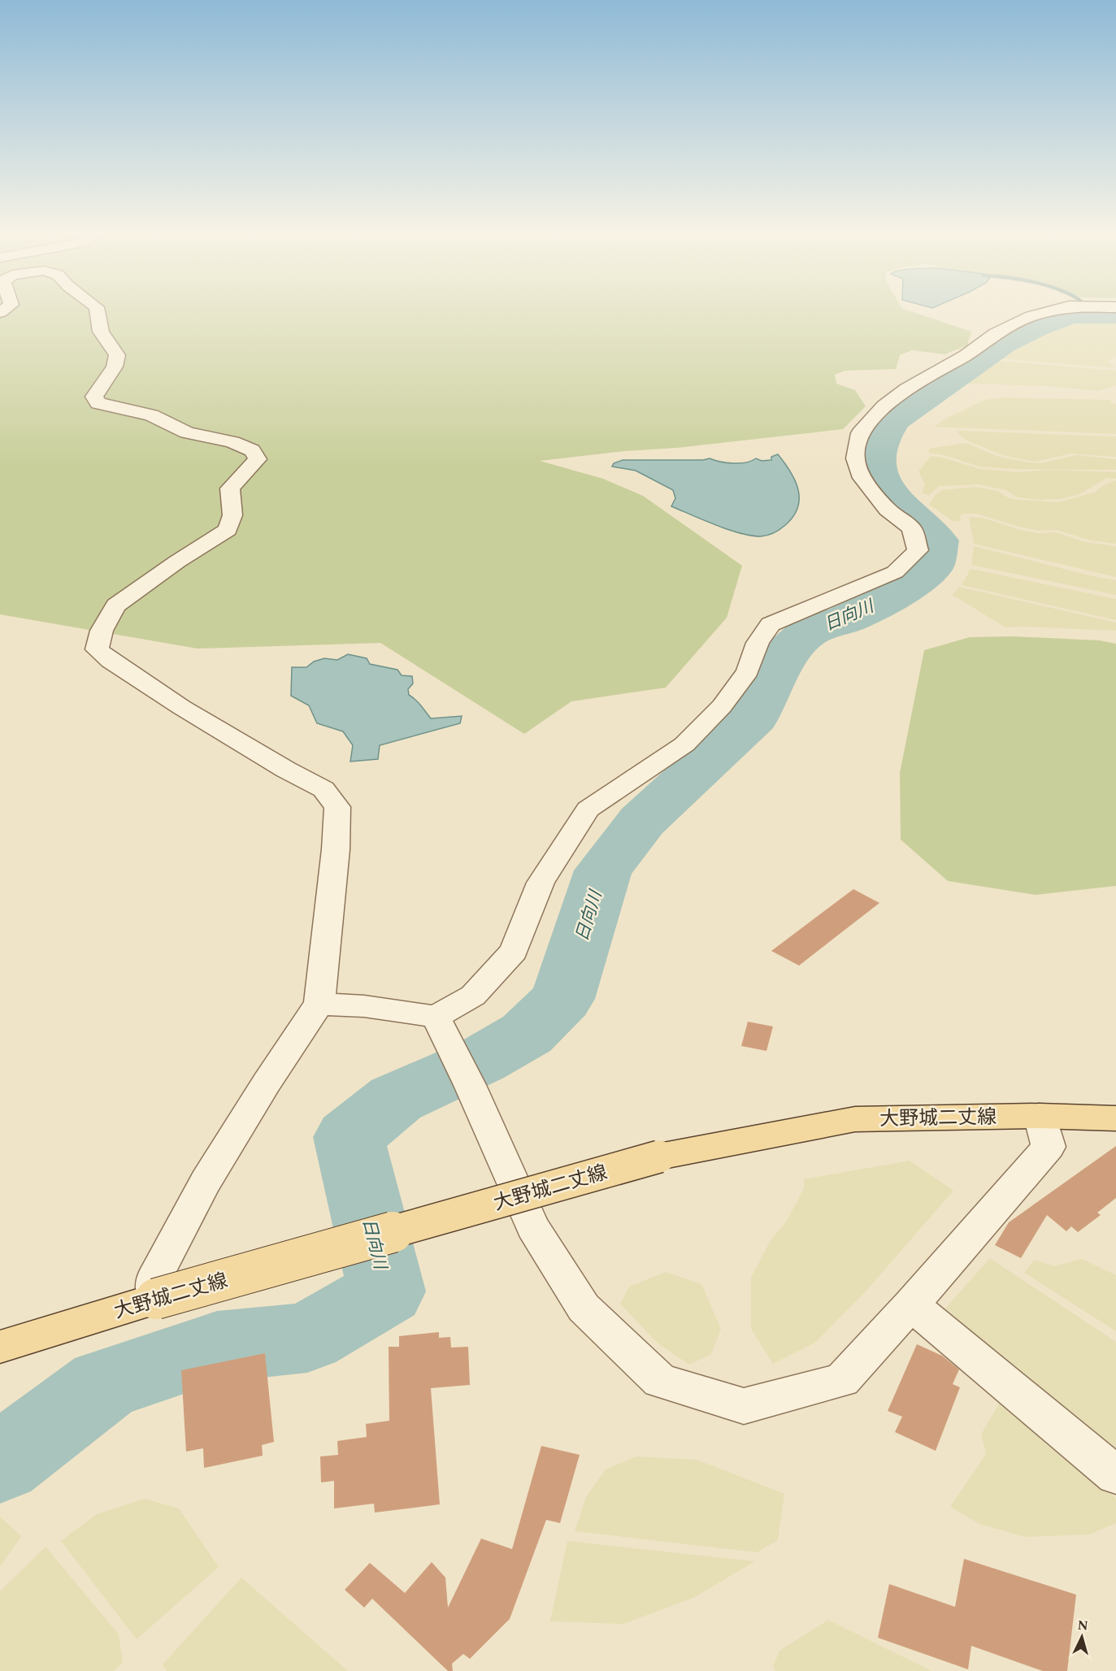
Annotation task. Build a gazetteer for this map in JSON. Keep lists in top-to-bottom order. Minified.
{"streets":{"main road":["大野城二丈線"]},"water":["日向川"],"north":"top"}
